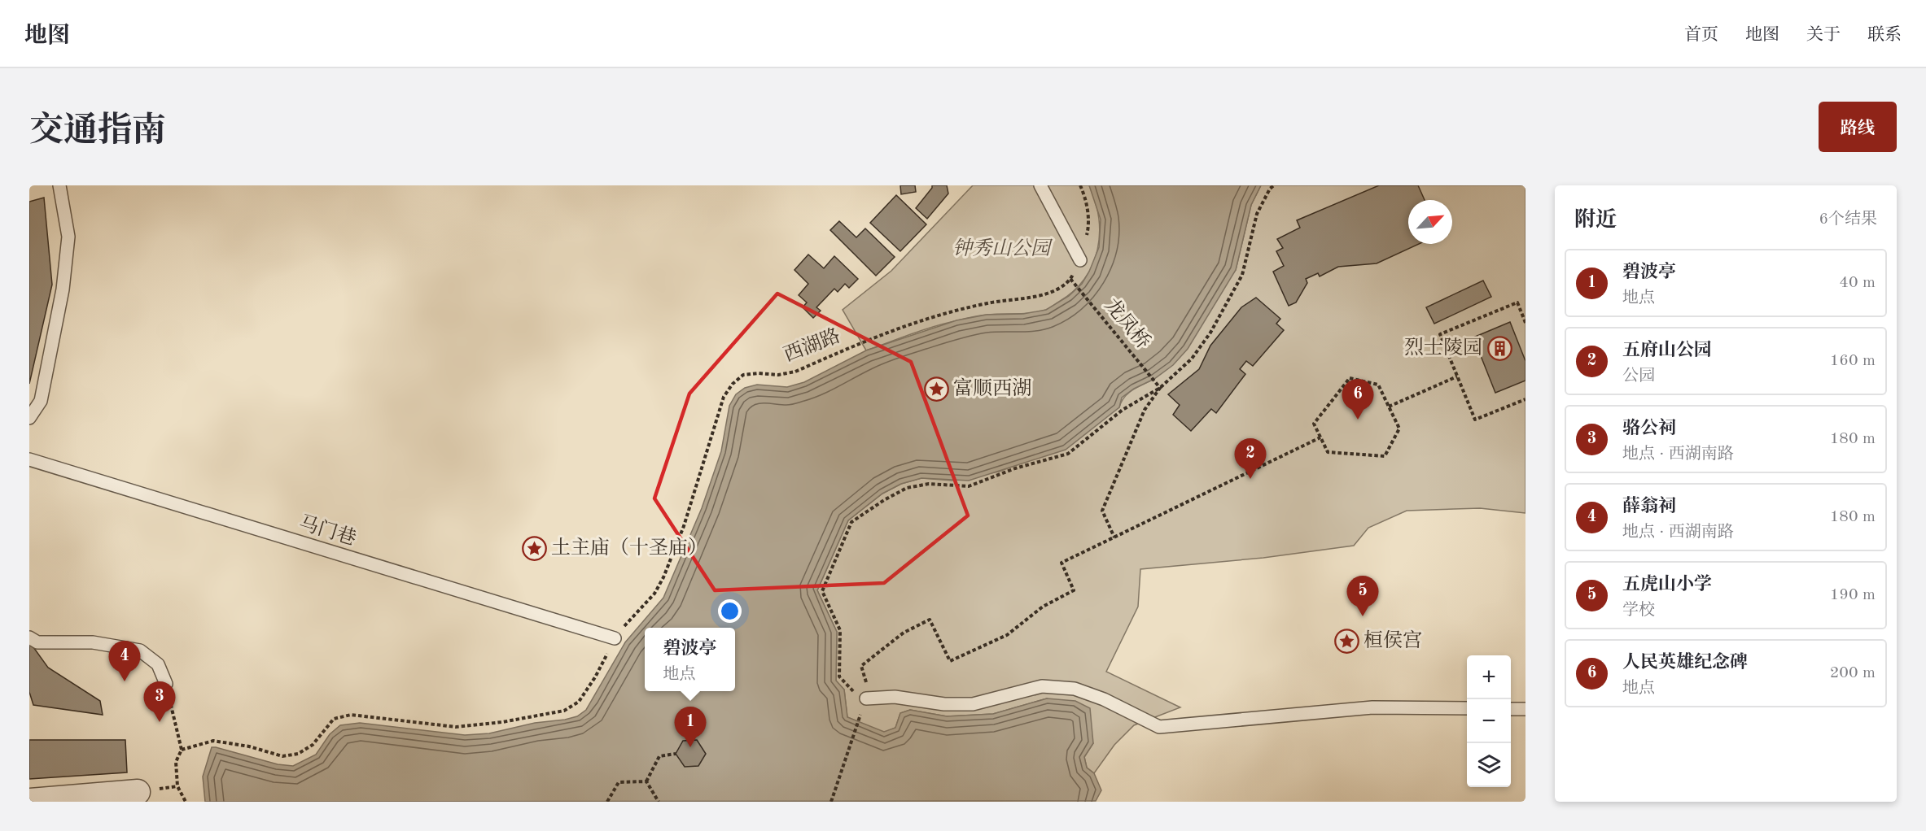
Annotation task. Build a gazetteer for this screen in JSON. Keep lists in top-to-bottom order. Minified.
{"streets":{"lane":["马门巷"],"path":["龙凤桥","西湖路"]},"crossings":[["龙凤桥","西湖路"],["西湖路","马门巷"]],"parks":["钟秀山公园"],"places":{"building":["烈士陵园"],"place":["富顺西湖","土主庙（十圣庙）","桓侯宫"]},"north":"top right","page":{"header":"地图","nav":["首页","地图","关于","联系"],"title":"交通指南","buttons":"路线","heading":["附近","6个结果"],"list":[{"mark":"1","name":"碧波亭","note":"地点","value":"40 m"},{"mark":"2","name":"五府山公园","note":"公园","value":"160 m"},{"mark":"3","name":"骆公祠","note":"地点 · 西湖南路","value":"180 m"},{"mark":"4","name":"薛翁祠","note":"地点 · 西湖南路","value":"180 m"},{"mark":"5","name":"五虎山小学","note":"学校","value":"190 m"},{"mark":"6","name":"人民英雄纪念碑","note":"地点","value":"200 m"}],"pins":["6","2","5","4","3","1"],"popup":["碧波亭","地点"],"map_buttons":["+","−"]}}
